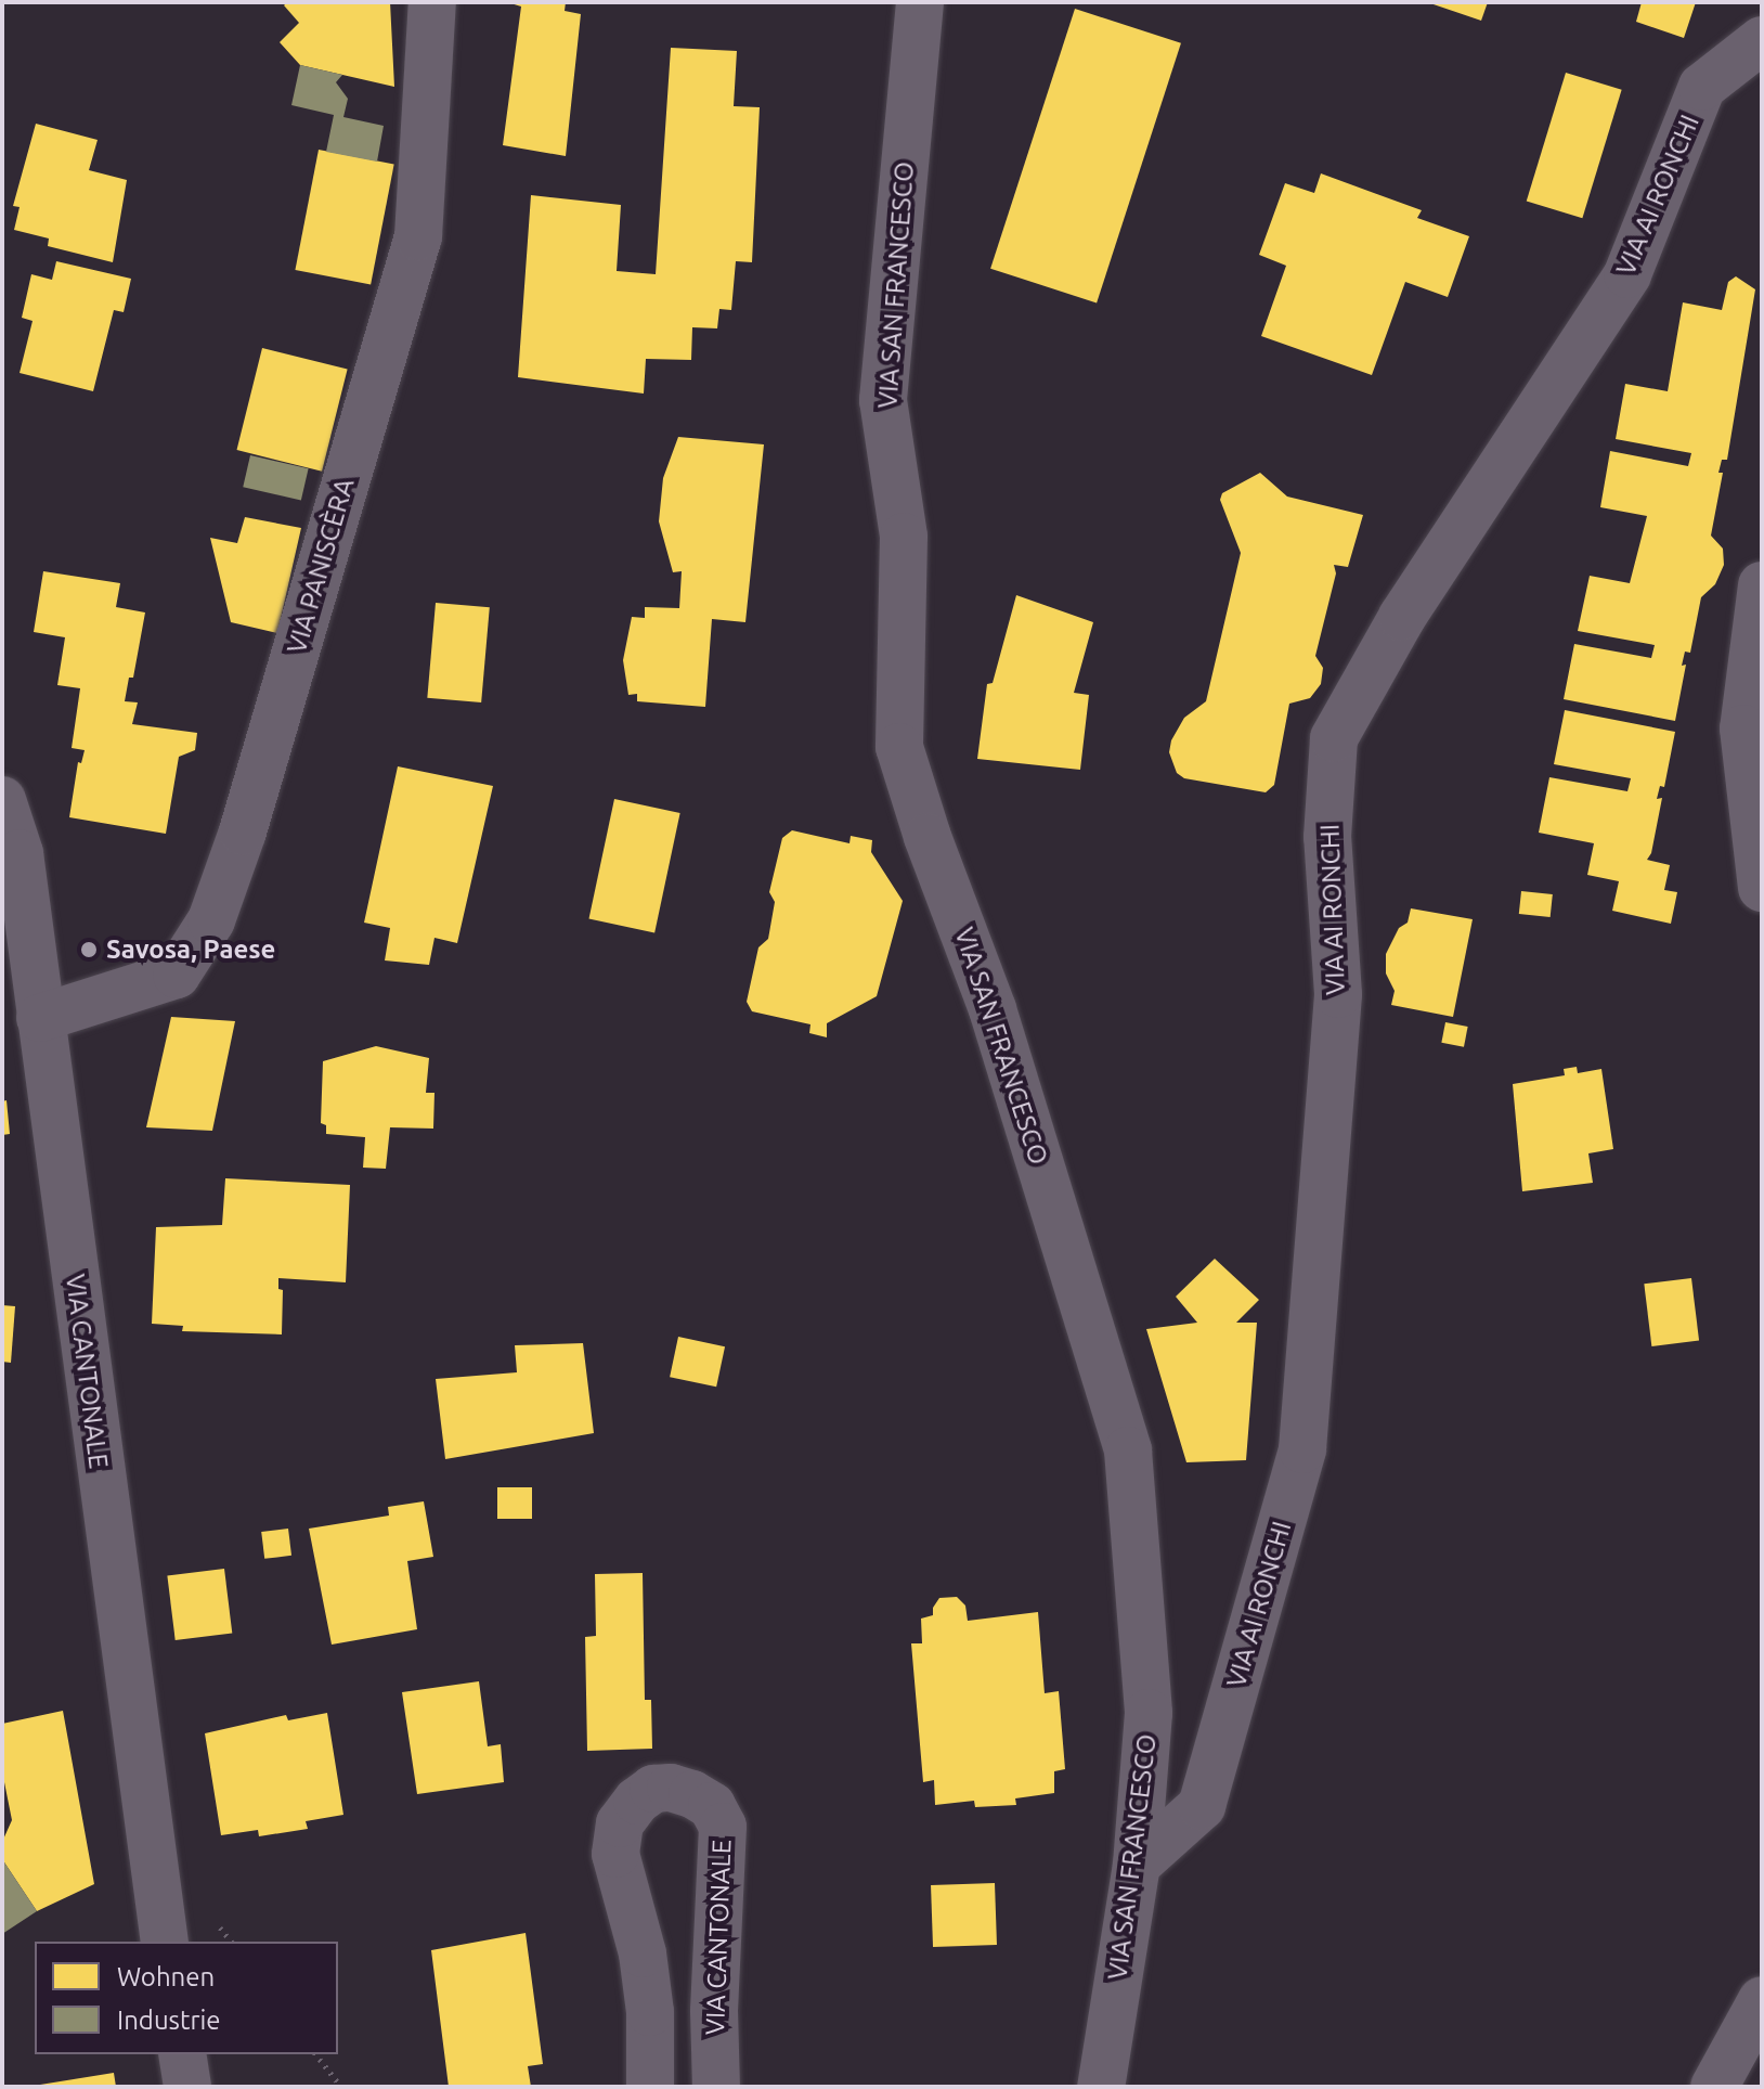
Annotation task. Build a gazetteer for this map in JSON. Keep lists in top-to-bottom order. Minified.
{"streets":{"street":["VIA AI RONCHI","VIA SAN FRANCESCO","VIA PANISCÈRA","VIA CANTONALE"]},"crossings":[["VIA AI RONCHI","VIA SAN FRANCESCO"],["VIA PANISCÈRA","VIA CANTONALE"]],"places":["Savosa, Paese"],"legend":["Wohnen","Industrie"]}
